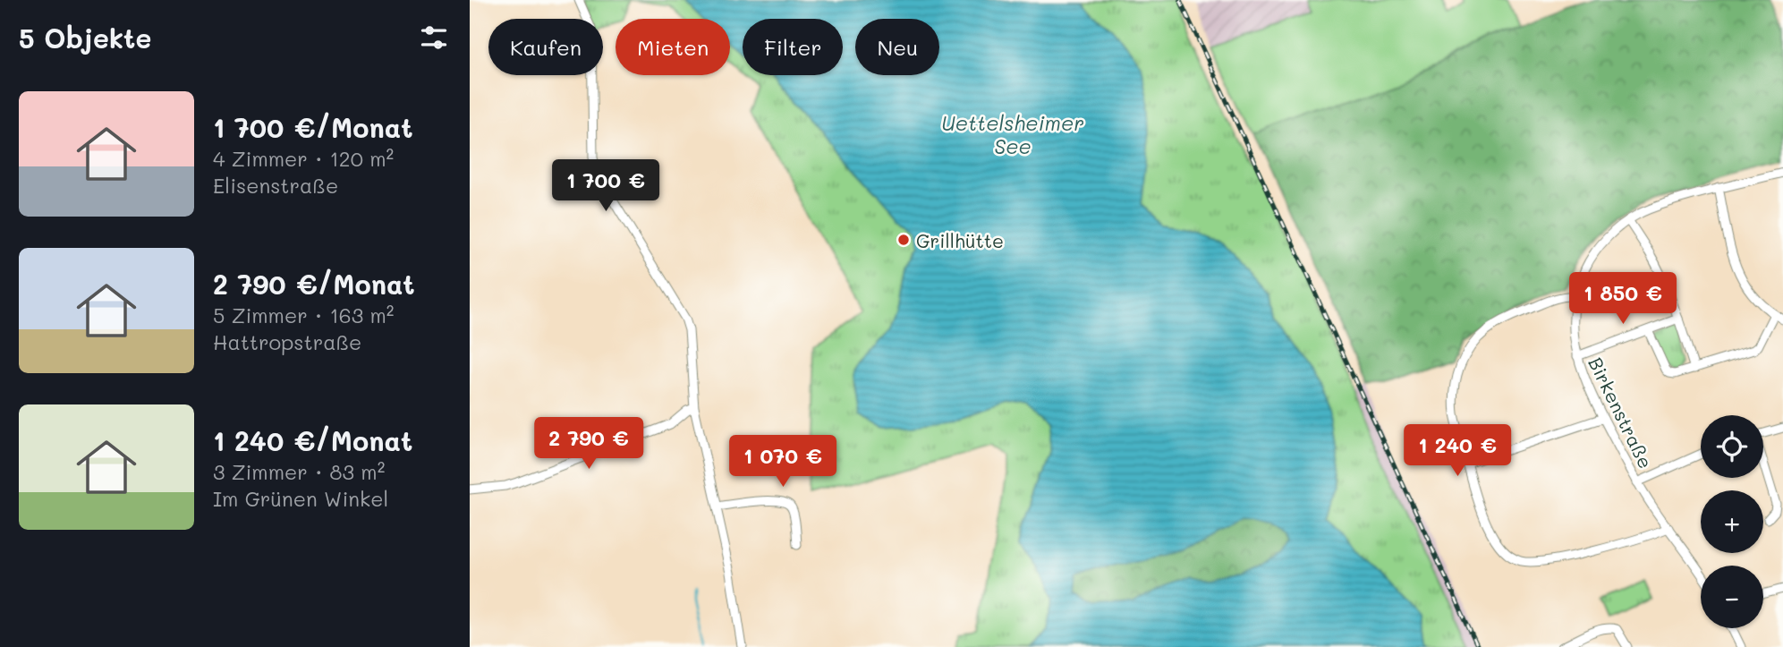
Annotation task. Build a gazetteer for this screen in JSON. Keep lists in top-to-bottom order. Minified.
{"streets":{"street":["Birkenstraße"]},"water":["Uettelsheimer See"],"places":["Grillhütte"],"page":{"heading":"5 Objekte","chip":["Kaufen","Mieten","Filter","Neu"],"list":[{"name":"1 700 €/Monat","note":"4 Zimmer · 120 m² · Elisenstraße"},{"name":"2 790 €/Monat","note":"5 Zimmer · 163 m² · Hattropstraße"},{"name":"1 240 €/Monat","note":"3 Zimmer · 83 m² · Im Grünen Winkel"}],"price":["1 700 €","1 850 €","2 790 €","1 240 €","1 070 €"],"map_buttons":["+","−"]}}
